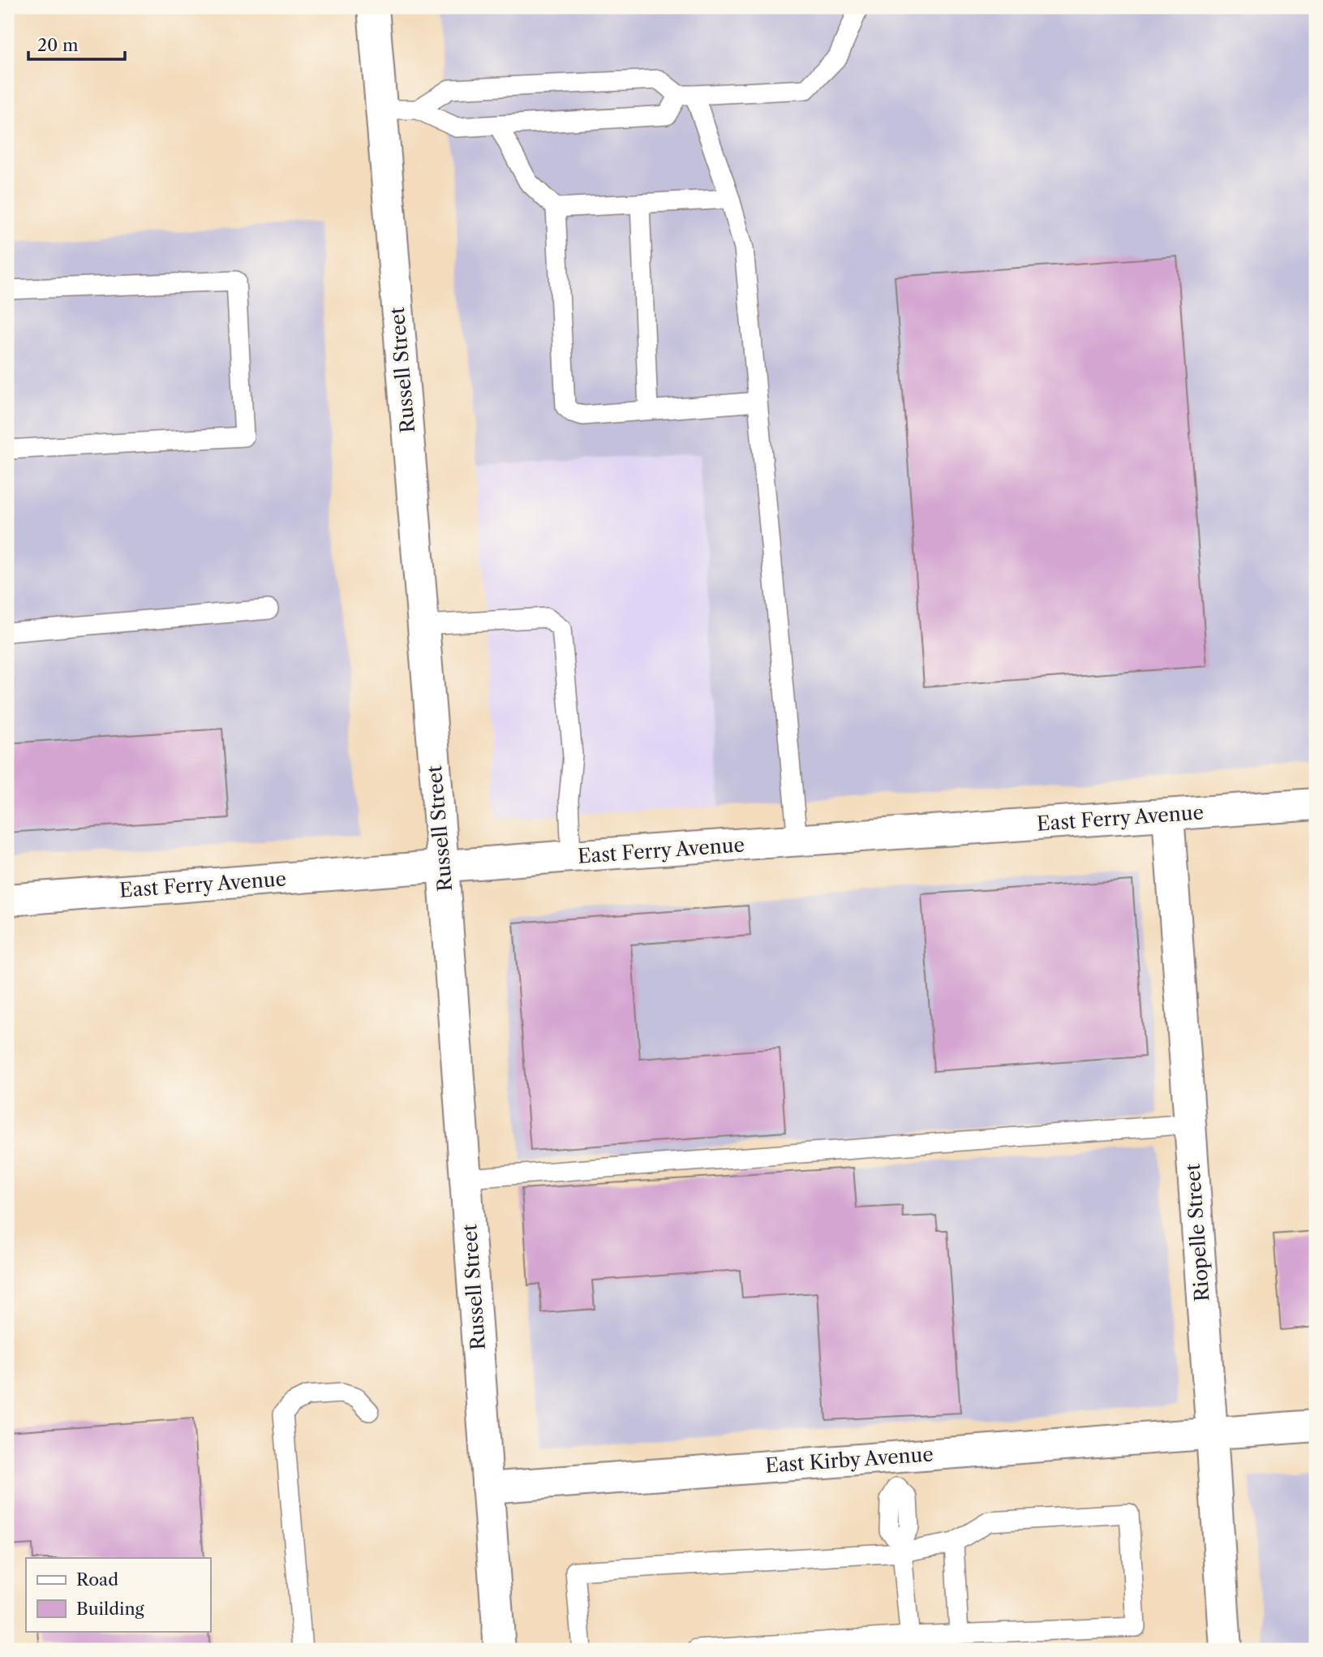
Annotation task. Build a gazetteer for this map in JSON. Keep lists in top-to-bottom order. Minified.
{"streets":{"street":["Russell Street","East Ferry Avenue","Riopelle Street","East Kirby Avenue"]},"crossings":[["Russell Street","East Ferry Avenue"],["Russell Street","East Kirby Avenue"],["East Ferry Avenue","Riopelle Street"],["Riopelle Street","East Kirby Avenue"]],"legend":["Road","Building"],"scale_bar":"20 m"}
